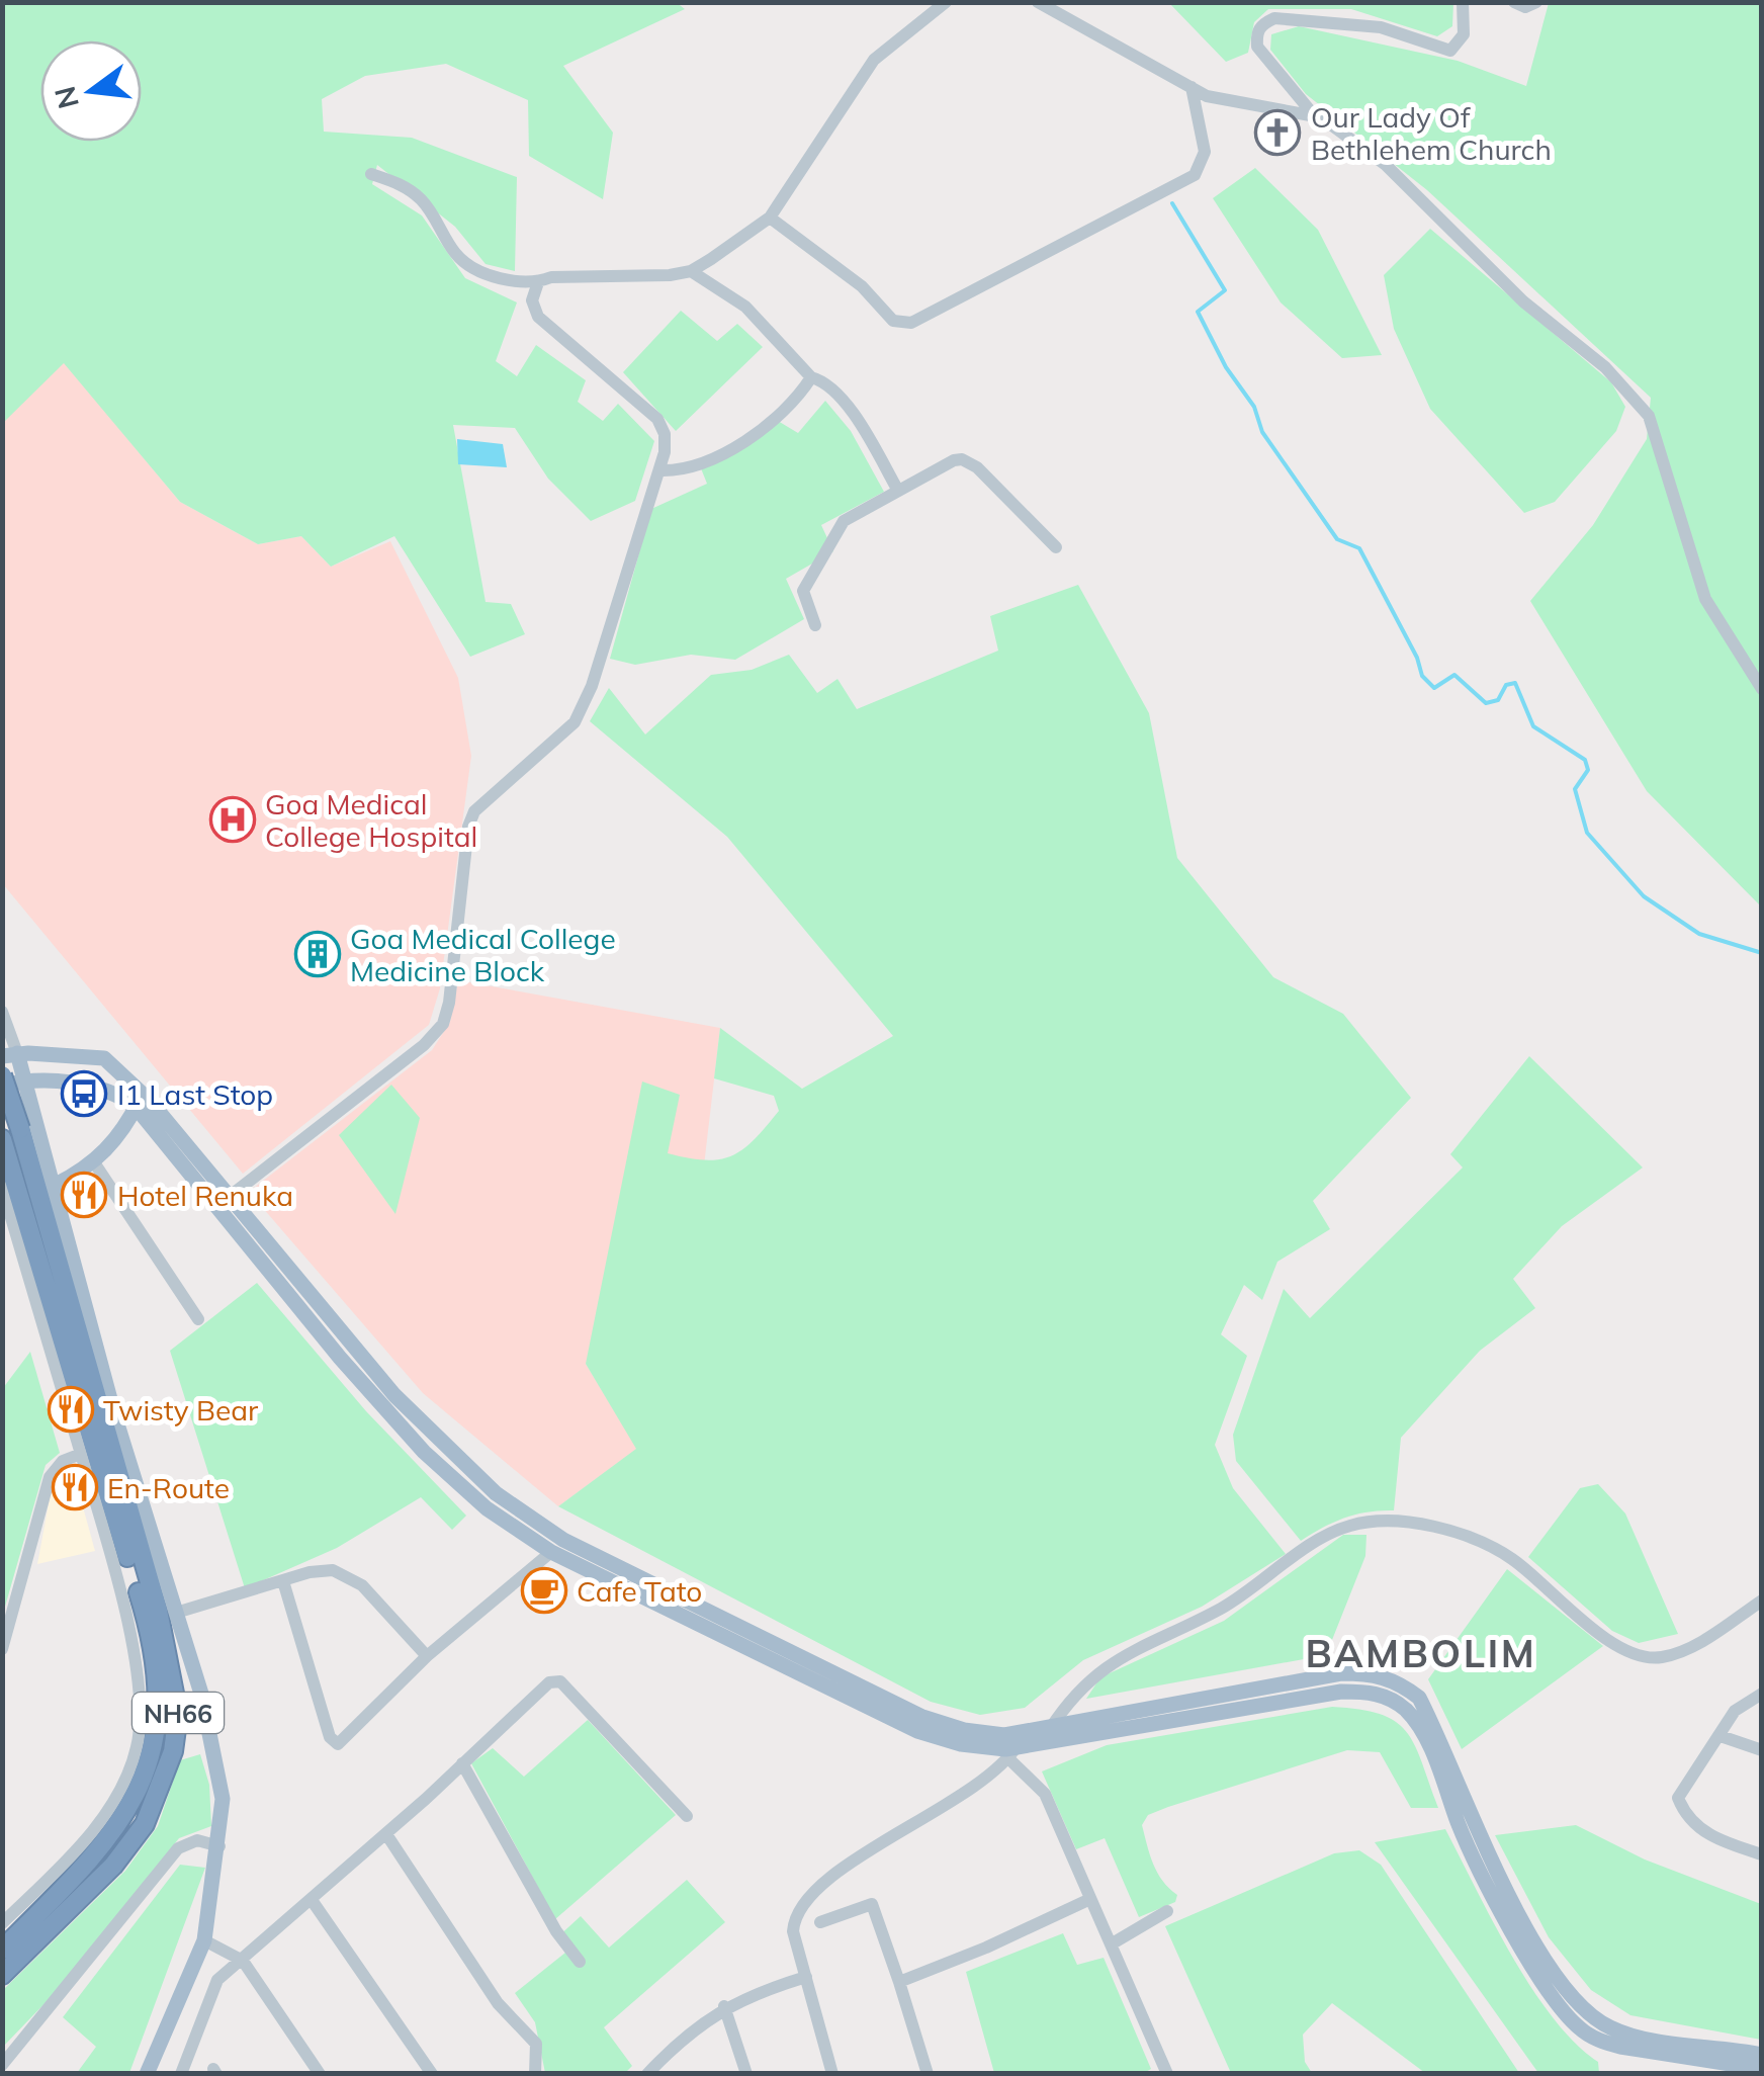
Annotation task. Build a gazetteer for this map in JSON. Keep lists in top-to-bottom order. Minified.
{"streets":{"highway":["NH66"]},"districts":["BAMBOLIM"],"places":{"church":["Our Lady Of Bethlehem Church"],"hospital":["Goa Medical College Hospital"],"building":["Goa Medical College Medicine Block"],"bus stop":["I1 Last Stop"],"restaurant":["Hotel Renuka","Twisty Bear","En-Route"],"cafe":["Cafe Tato"]},"north":"left"}
